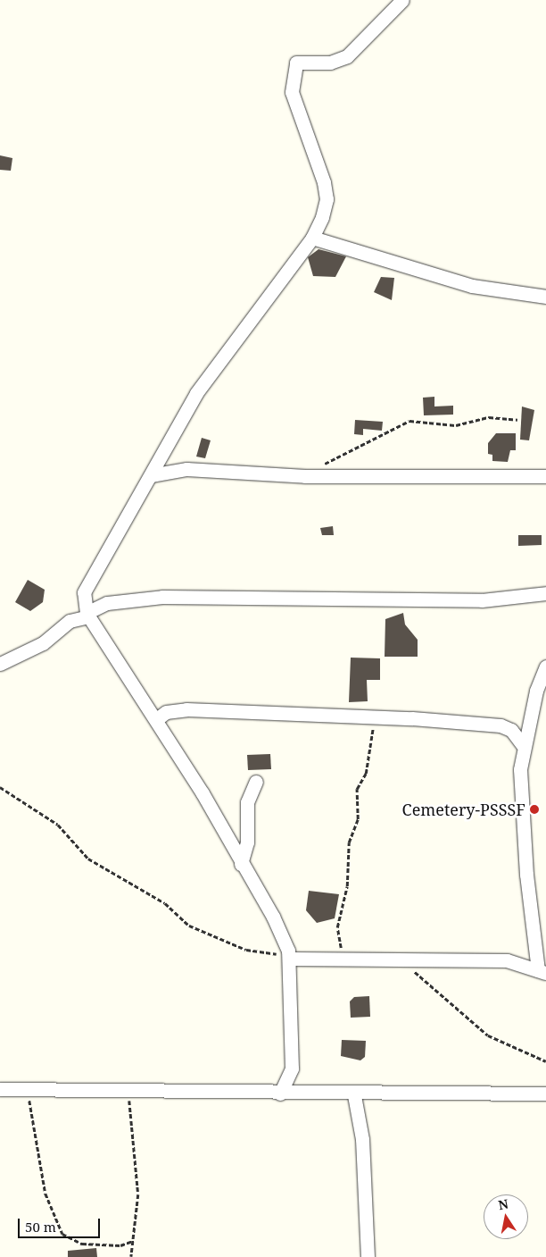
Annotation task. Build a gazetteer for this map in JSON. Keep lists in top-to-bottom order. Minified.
{"places":["Cemetery-PSSSF"],"scale_bar":"50 m","north":"top"}
